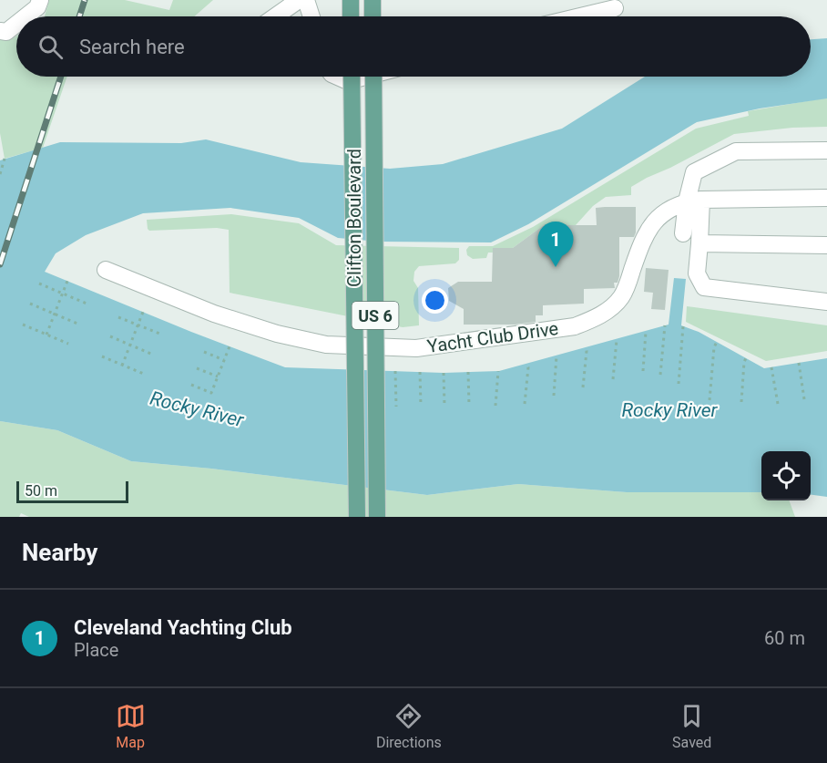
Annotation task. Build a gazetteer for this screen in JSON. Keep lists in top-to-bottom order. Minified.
{"streets":{"main road":["Clifton Boulevard","US 6"],"street":["Yacht Club Drive"]},"water":["Rocky River"],"scale_bar":"50 m","page":{"search":"Search here","pins":"1","scale":"50 m","heading":"Nearby","list":[{"mark":"1","name":"Cleveland Yachting Club","note":"Place","value":"60 m"}],"nav":["Map","Directions","Saved"]}}
